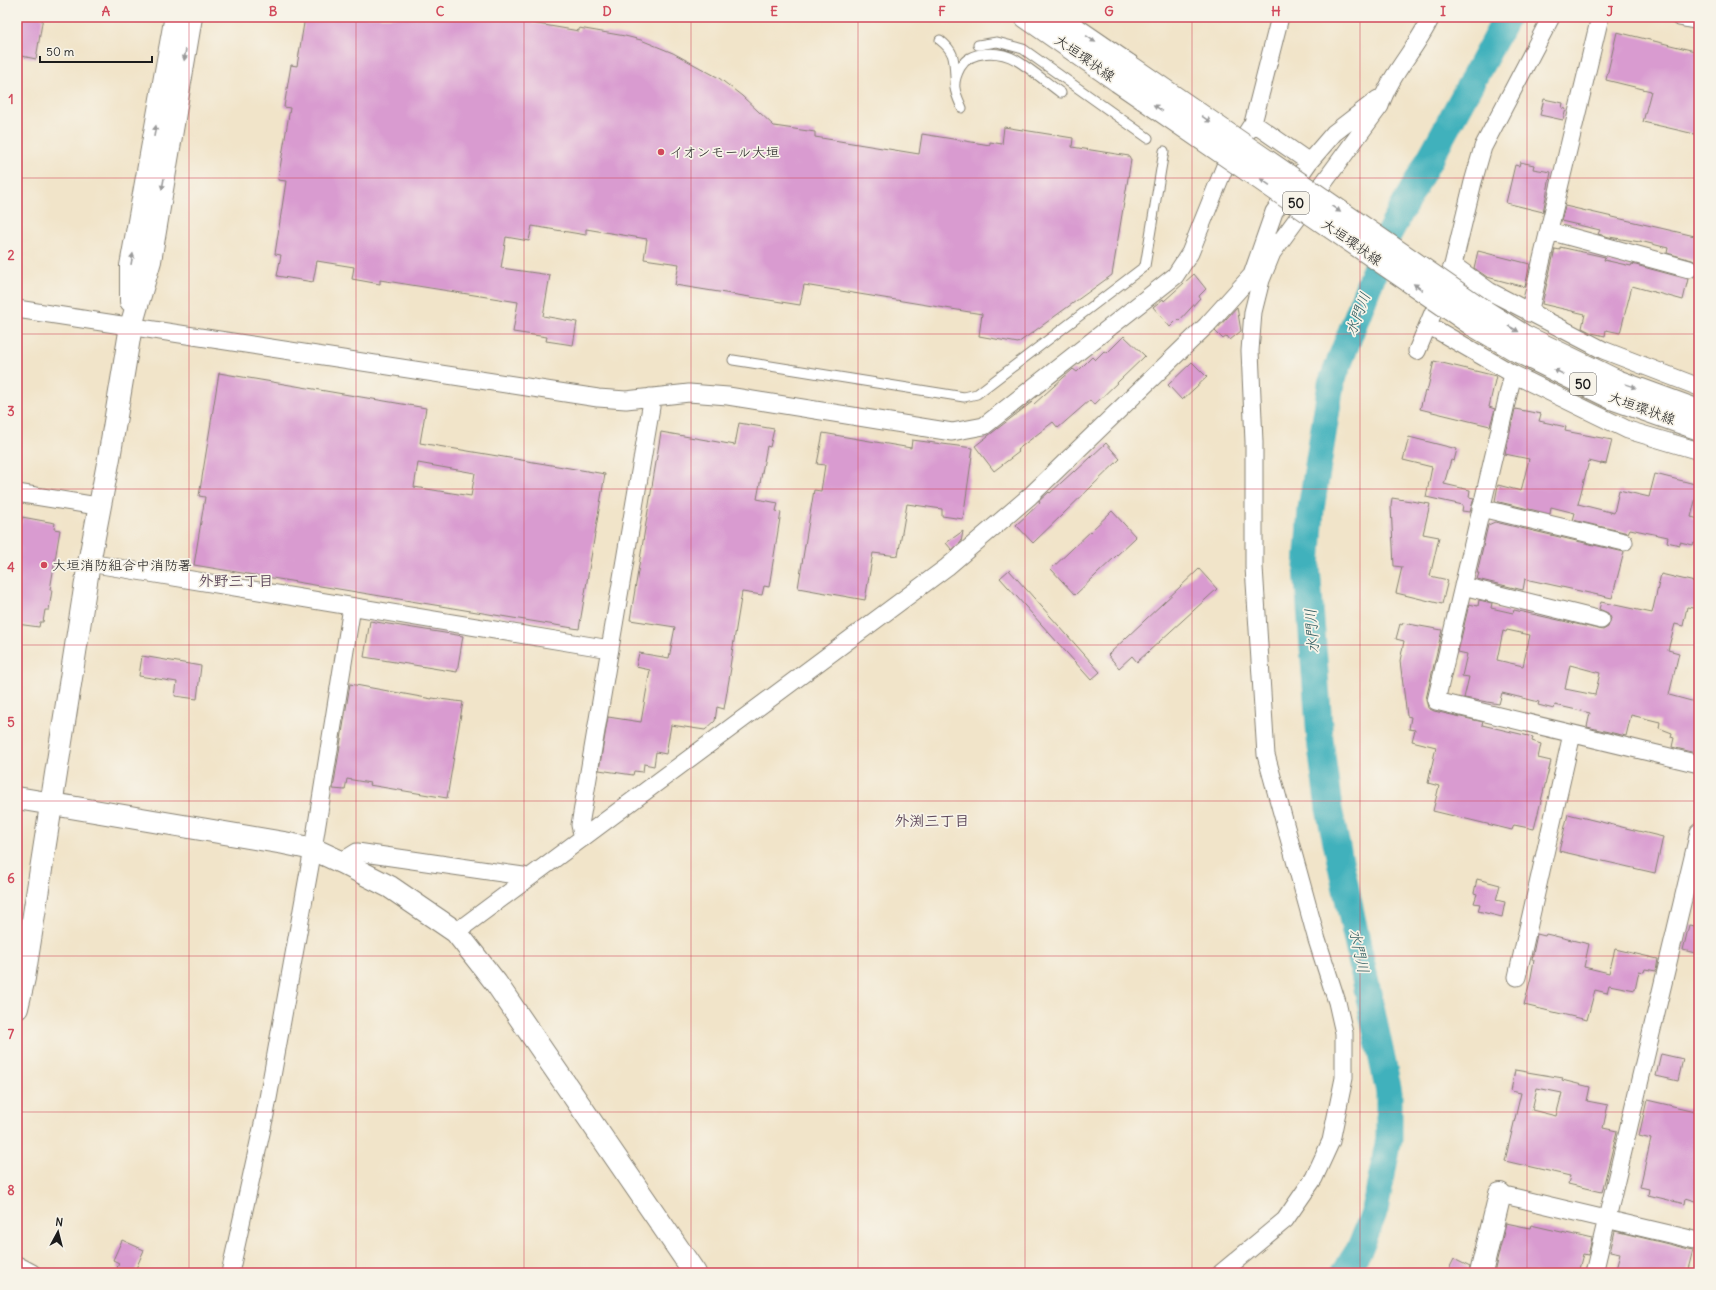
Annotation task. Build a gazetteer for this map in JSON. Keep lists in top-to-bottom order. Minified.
{"streets":{"street":["大垣環状線","50"]},"districts":["外野三丁目","外渕三丁目"],"water":["水門川"],"places":["イオンモール大垣","大垣消防組合中消防署"],"scale_bar":"50 m","north":"top","grid":{"columns":["A","B","C","D","E","F","G","H","I","J"],"rows":["1","2","3","4","5","6","7","8"]}}
